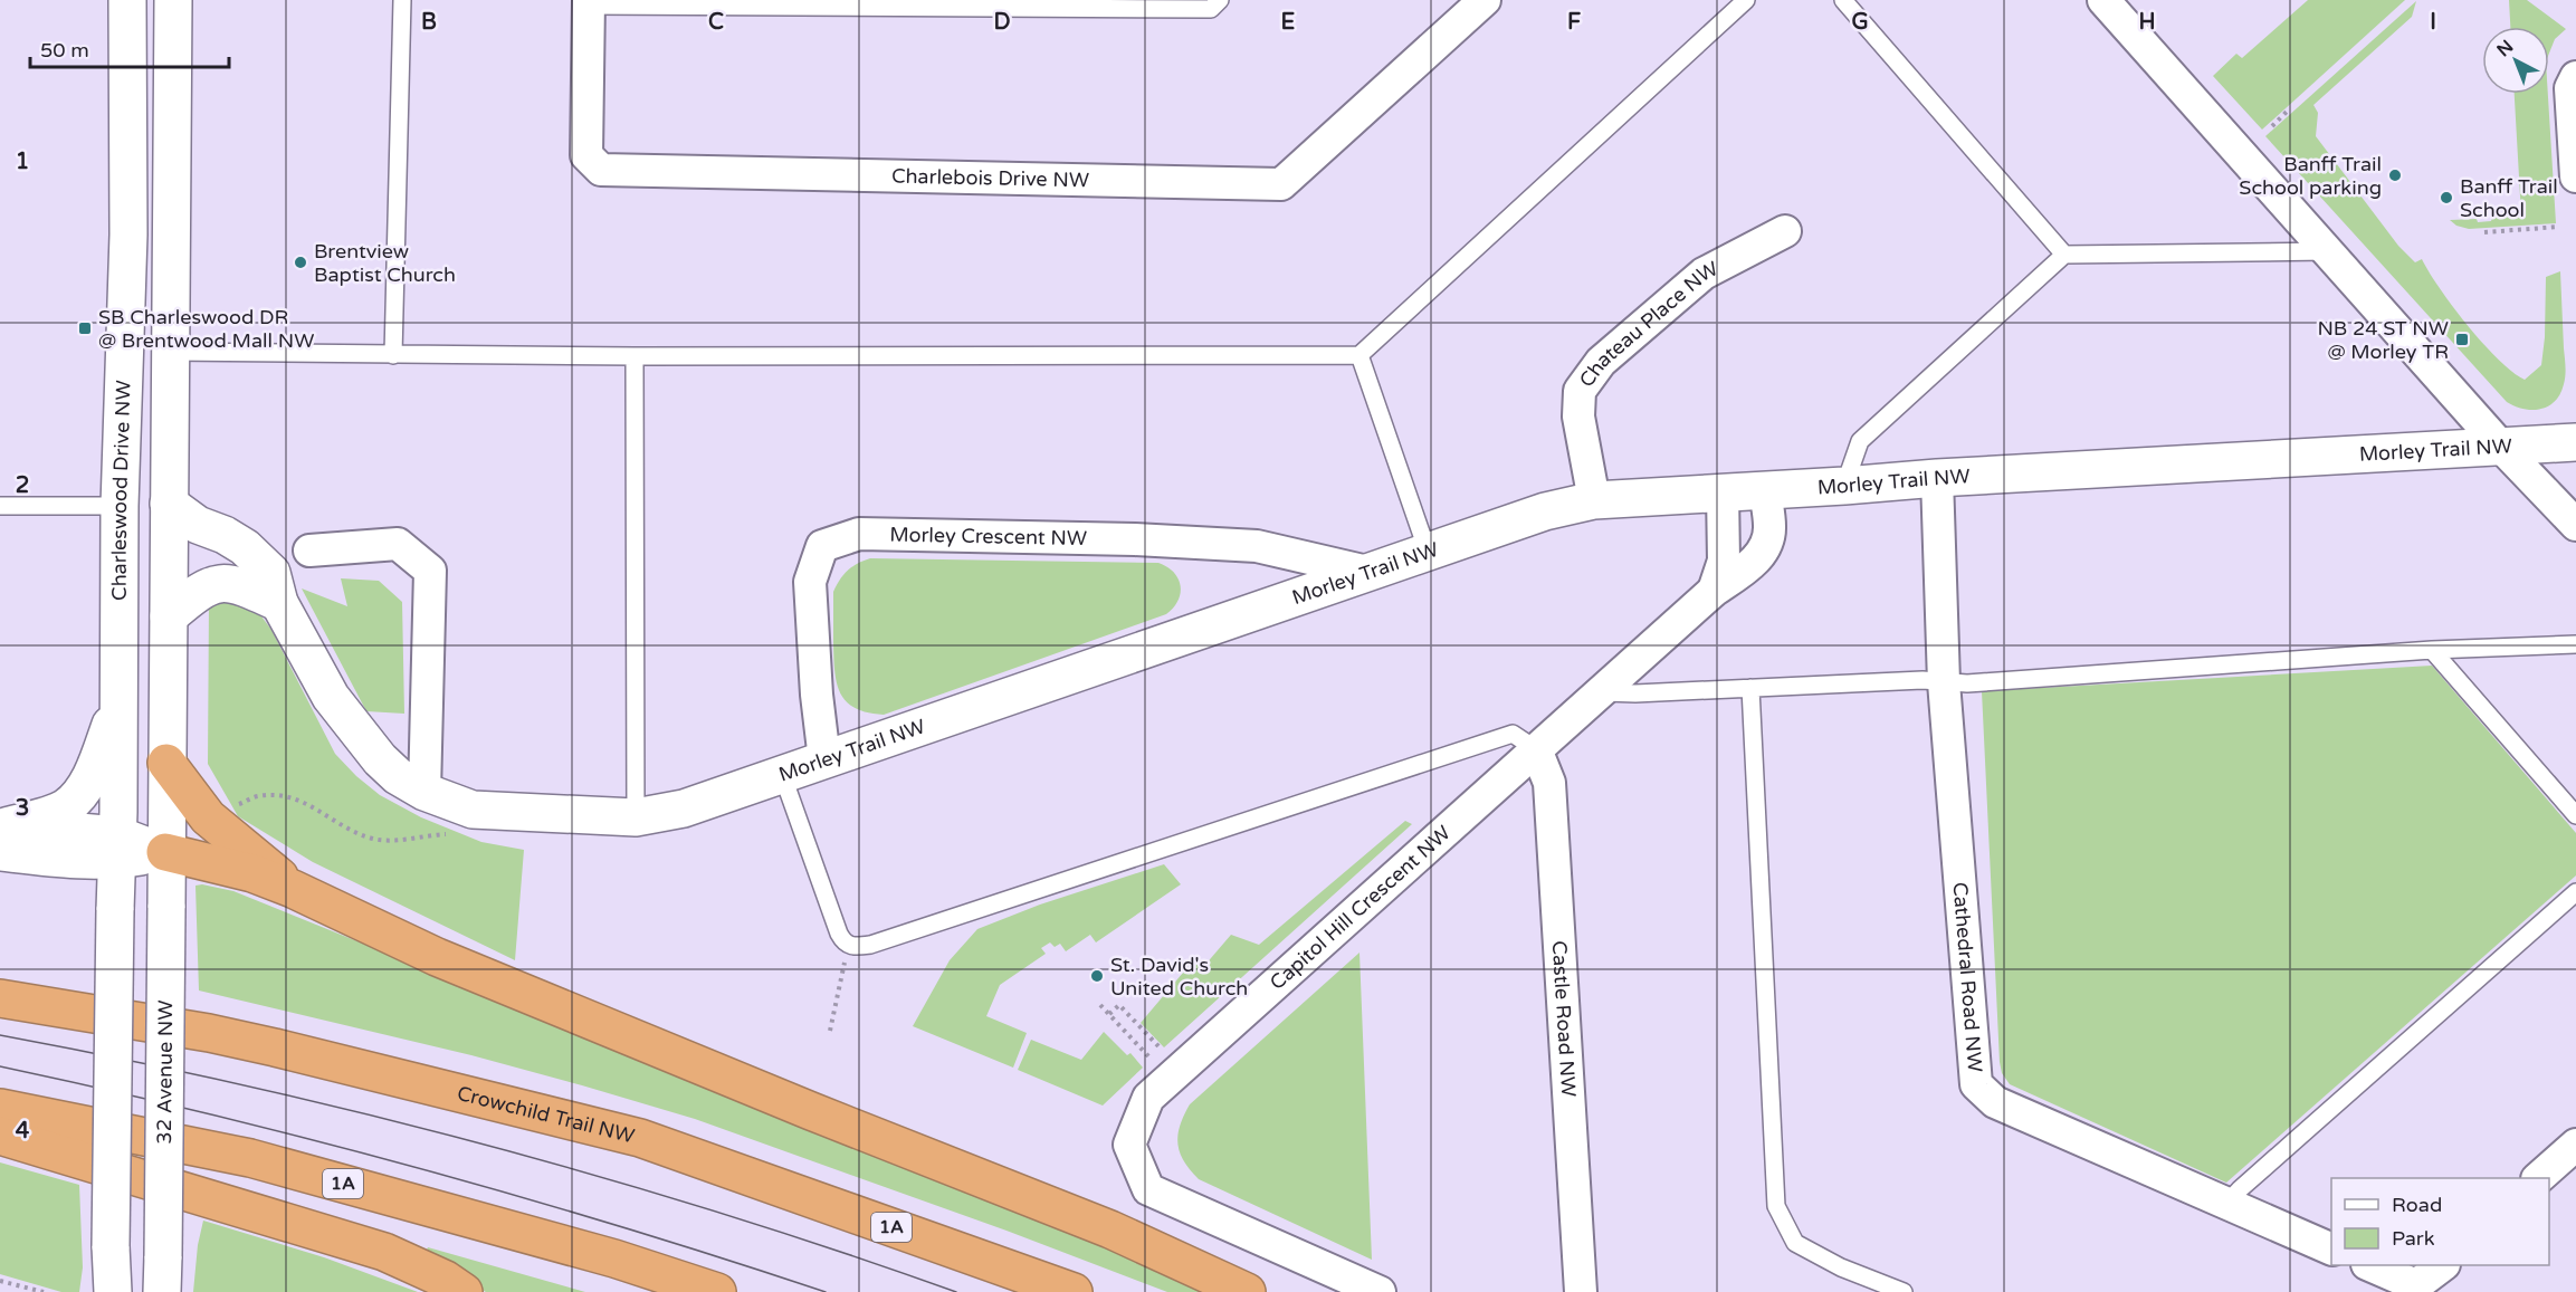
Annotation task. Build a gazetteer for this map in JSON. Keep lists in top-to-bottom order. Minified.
{"streets":{"highway":["Crowchild Trail NW","1A"],"street":["Charlebois Drive NW","Chateau Place NW","Morley Trail NW","Charleswood Drive NW","Morley Crescent NW","Capitol Hill Crescent NW","Cathedral Road NW","Castle Road NW","32 Avenue NW"]},"crossings":[["Chateau Place NW","Morley Trail NW"],["Morley Trail NW","Morley Crescent NW"],["Morley Trail NW","Capitol Hill Crescent NW"],["Morley Trail NW","Cathedral Road NW"],["Capitol Hill Crescent NW","Castle Road NW"]],"places":{"other":["Banff Trail School parking","Banff Trail School","Brentview Baptist Church","St. David's United Church"],"transit":["SB Charleswood DR @ Brentwood Mall NW","NB 24 ST NW @ Morley TR"]},"legend":["Road","Park"],"scale_bar":"50 m","north":"top left","grid":{"columns":["B","C","D","E","F","G","H","I"],"rows":["1","2","3","4"]}}
